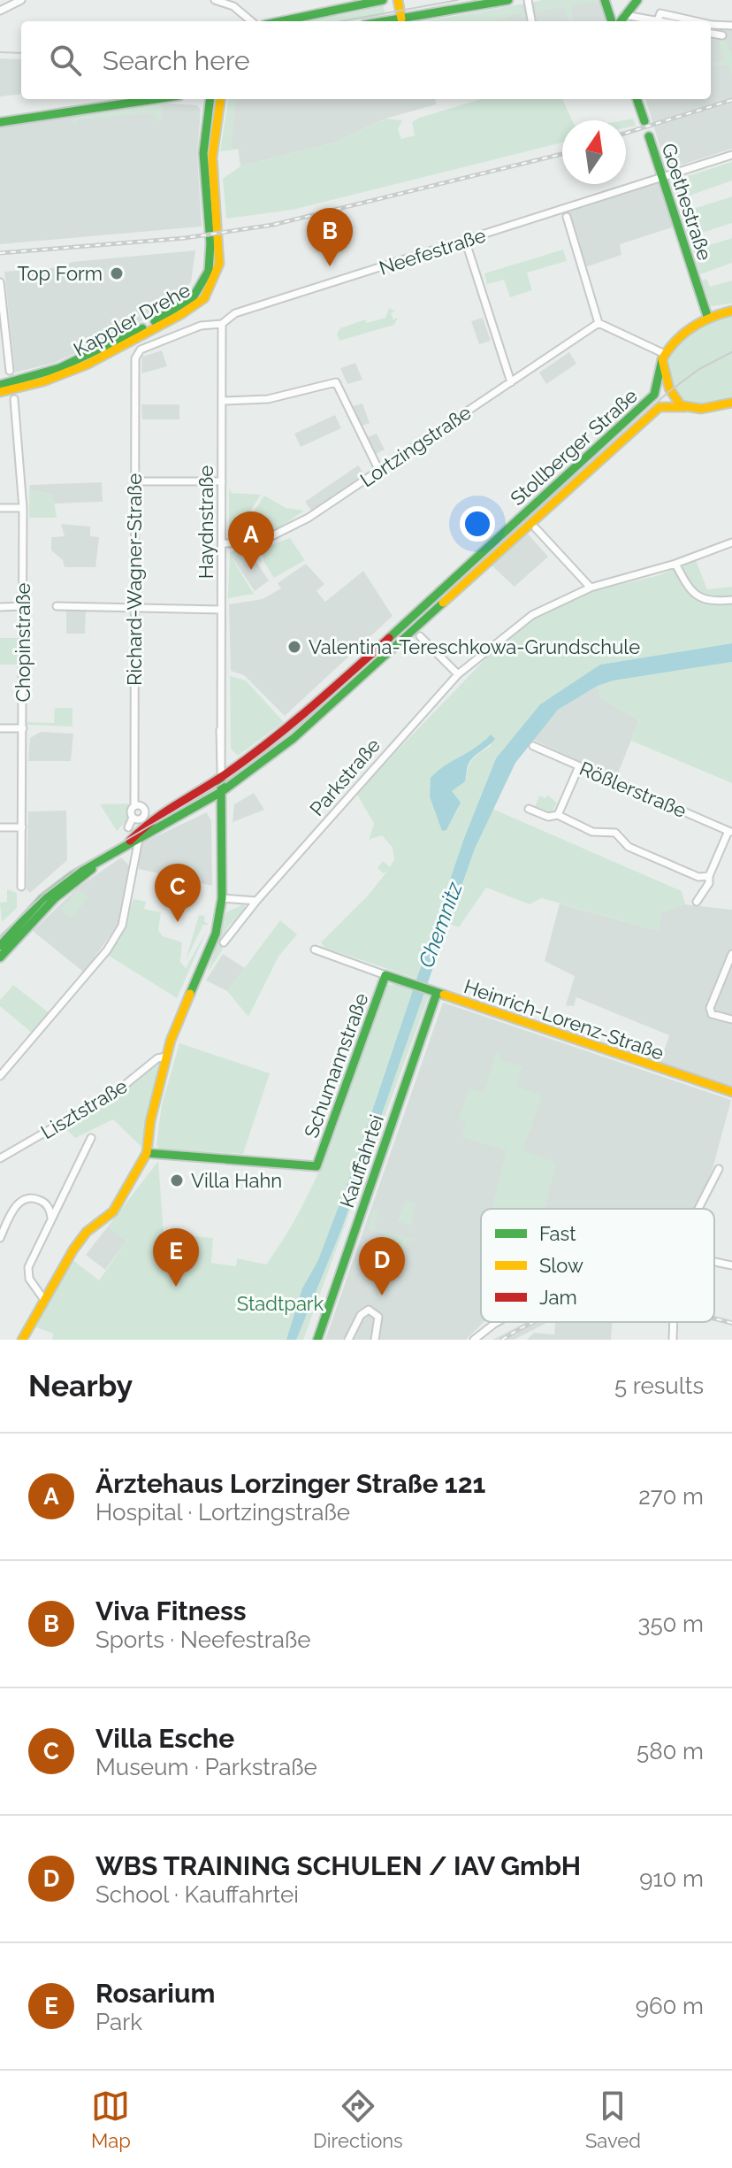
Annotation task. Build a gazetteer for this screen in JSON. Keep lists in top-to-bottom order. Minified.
{"streets":{"main road":["Goethestraße","Kappler Drehe","Stollberger Straße","Haydnstraße","Heinrich-Lorenz-Straße","Schumannstraße","Kauffahrtei"],"street":["Neefestraße","Lortzingstraße","Richard-Wagner-Straße","Chopinstraße","Parkstraße","Rößlerstraße","Lisztstraße"]},"crossings":[["Goethestraße","Neefestraße"],["Neefestraße","Haydnstraße"],["Neefestraße","Richard-Wagner-Straße"],["Lortzingstraße","Haydnstraße"],["Stollberger Straße","Haydnstraße"],["Heinrich-Lorenz-Straße","Schumannstraße"],["Heinrich-Lorenz-Straße","Kauffahrtei"]],"water":["Chemnitz"],"parks":["Stadtpark"],"places":["Top Form","Valentina-Tereschkowa-Grundschule","Villa Hahn"],"legend":["Fast","Slow","Jam"],"north":"top","page":{"search":"Search here","pins":["B","A","C","E","D"],"heading":["Nearby","5 results"],"list":[{"mark":"A","name":"Ärztehaus Lorzinger Straße 121","note":"Hospital · Lortzingstraße","value":"270 m"},{"mark":"B","name":"Viva Fitness","note":"Sports · Neefestraße","value":"350 m"},{"mark":"C","name":"Villa Esche","note":"Museum · Parkstraße","value":"580 m"},{"mark":"D","name":"WBS TRAINING SCHULEN / IAV GmbH","note":"School · Kauffahrtei","value":"910 m"},{"mark":"E","name":"Rosarium","note":"Park","value":"960 m"}],"nav":["Map","Directions","Saved"]}}
